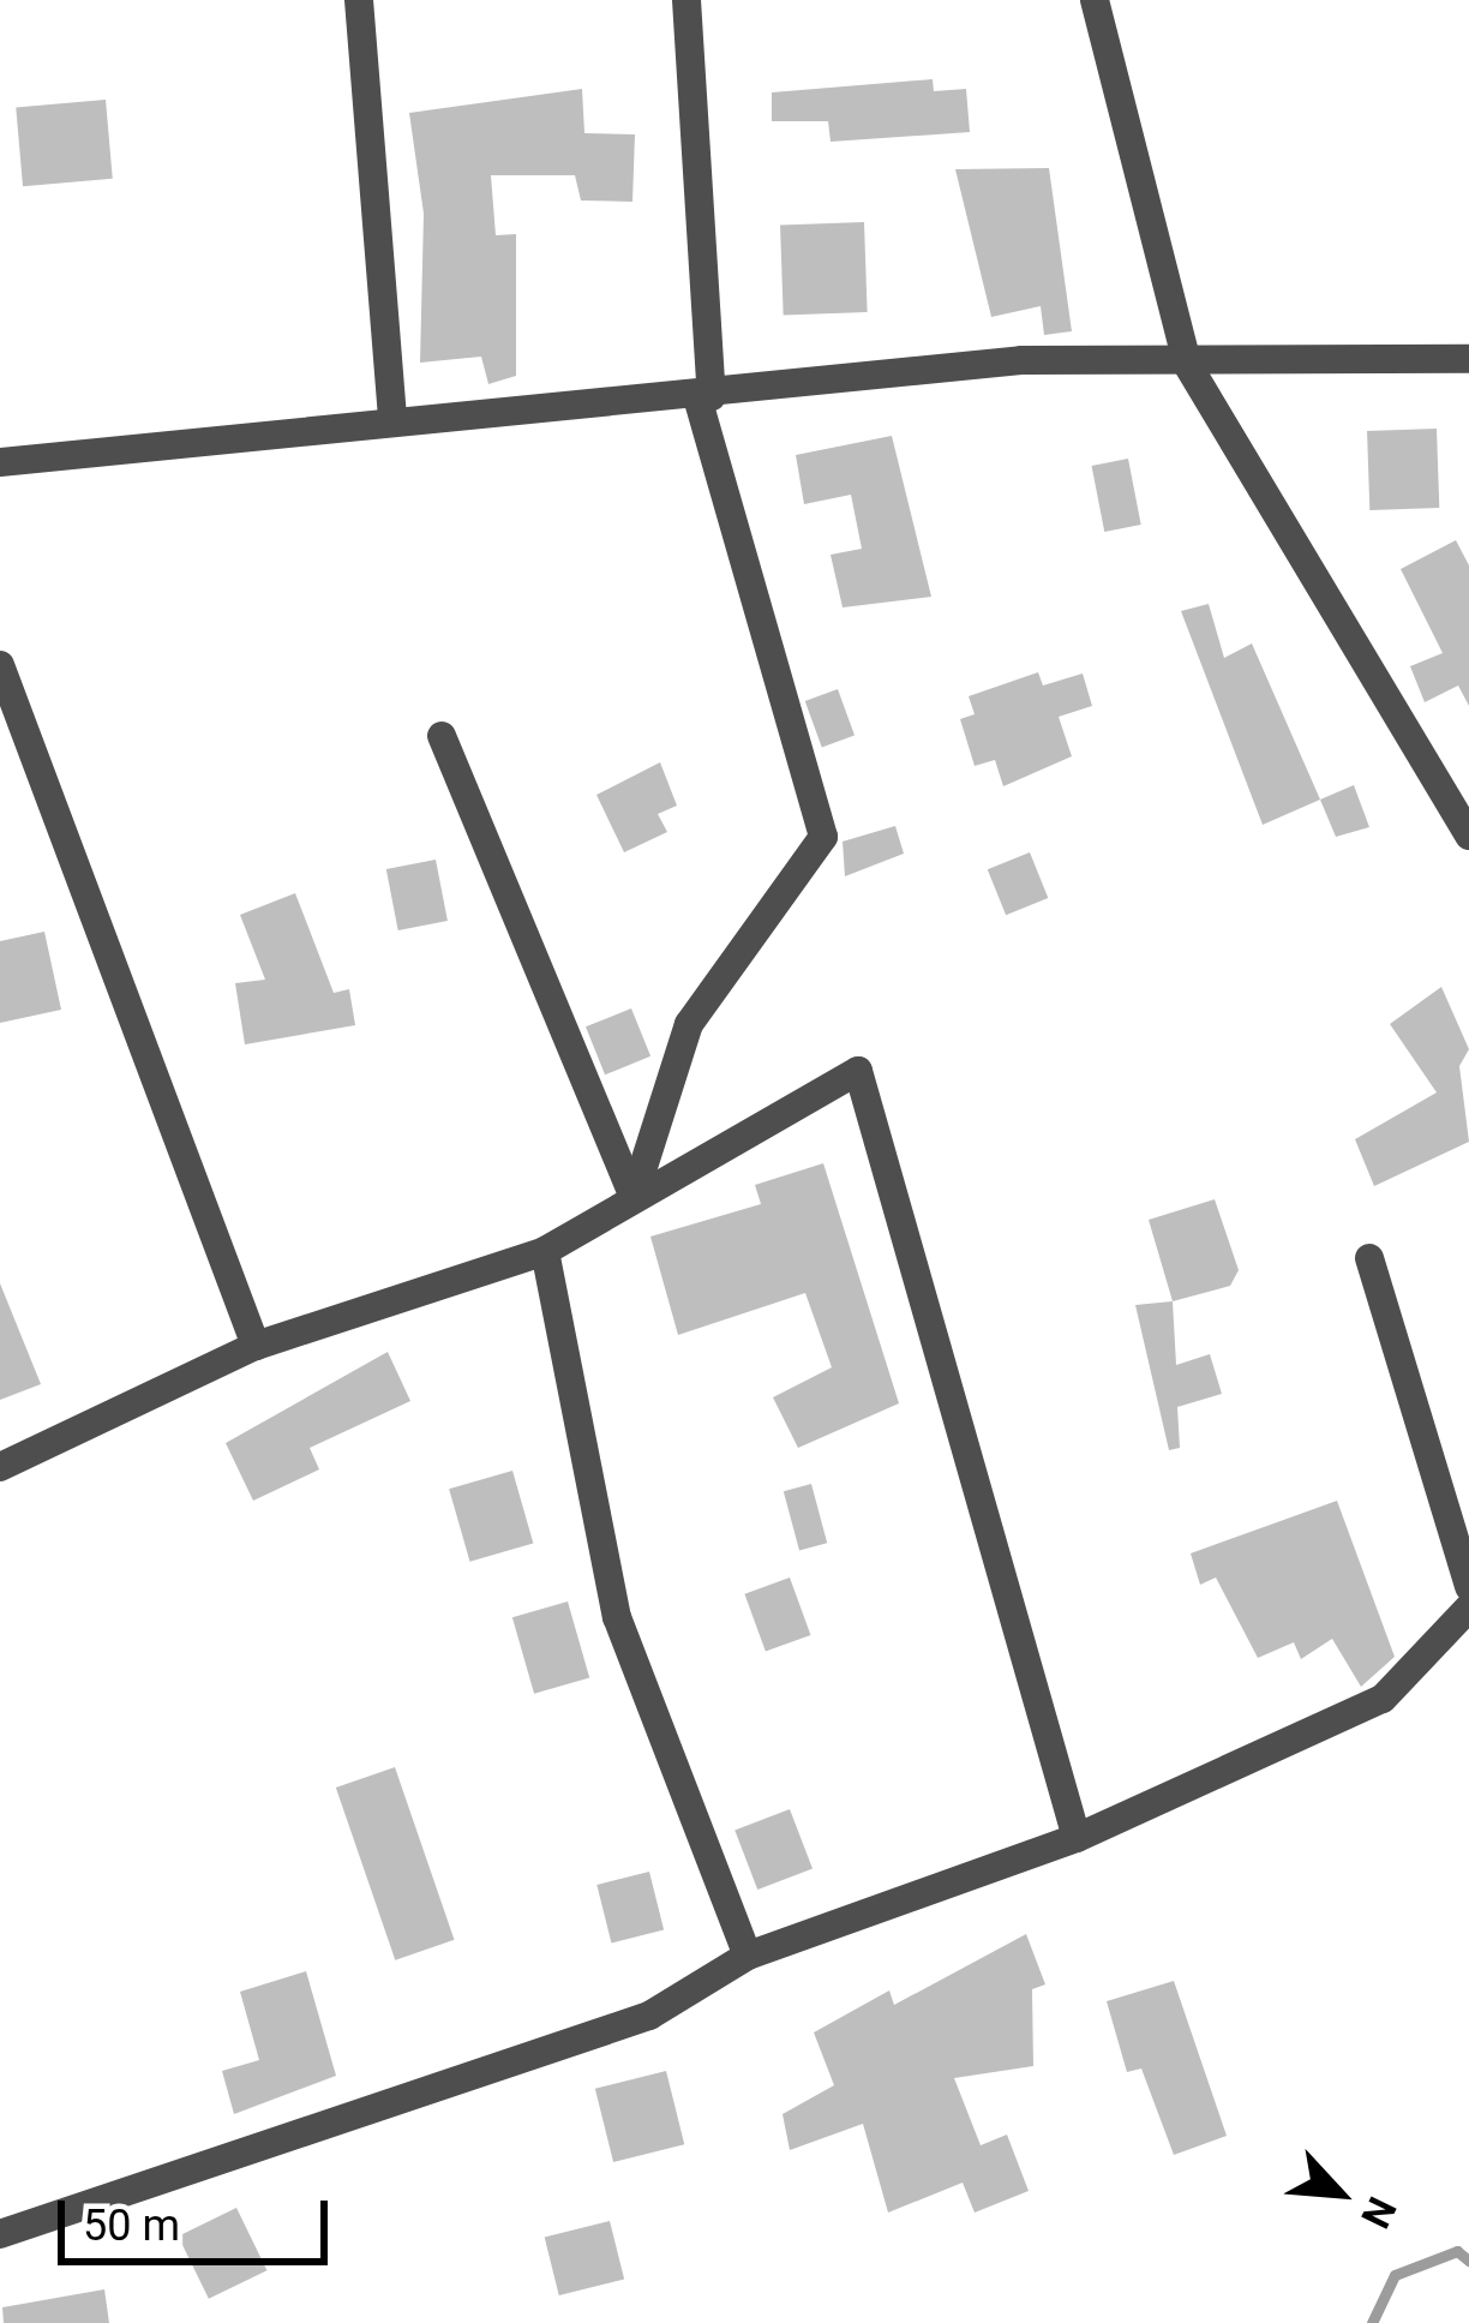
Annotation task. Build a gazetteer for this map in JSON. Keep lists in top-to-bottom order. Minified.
{"scale_bar":"50 m","north":"bottom right"}
